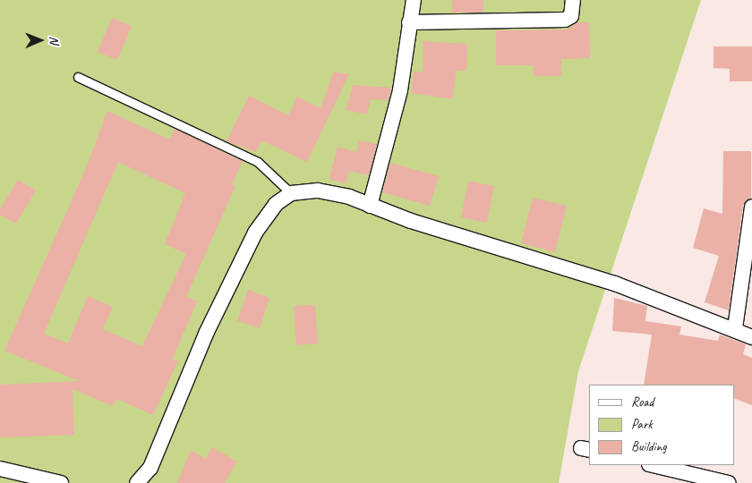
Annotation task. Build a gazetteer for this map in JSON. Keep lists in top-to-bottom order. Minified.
{"legend":["Road","Park","Building"],"north":"right"}
